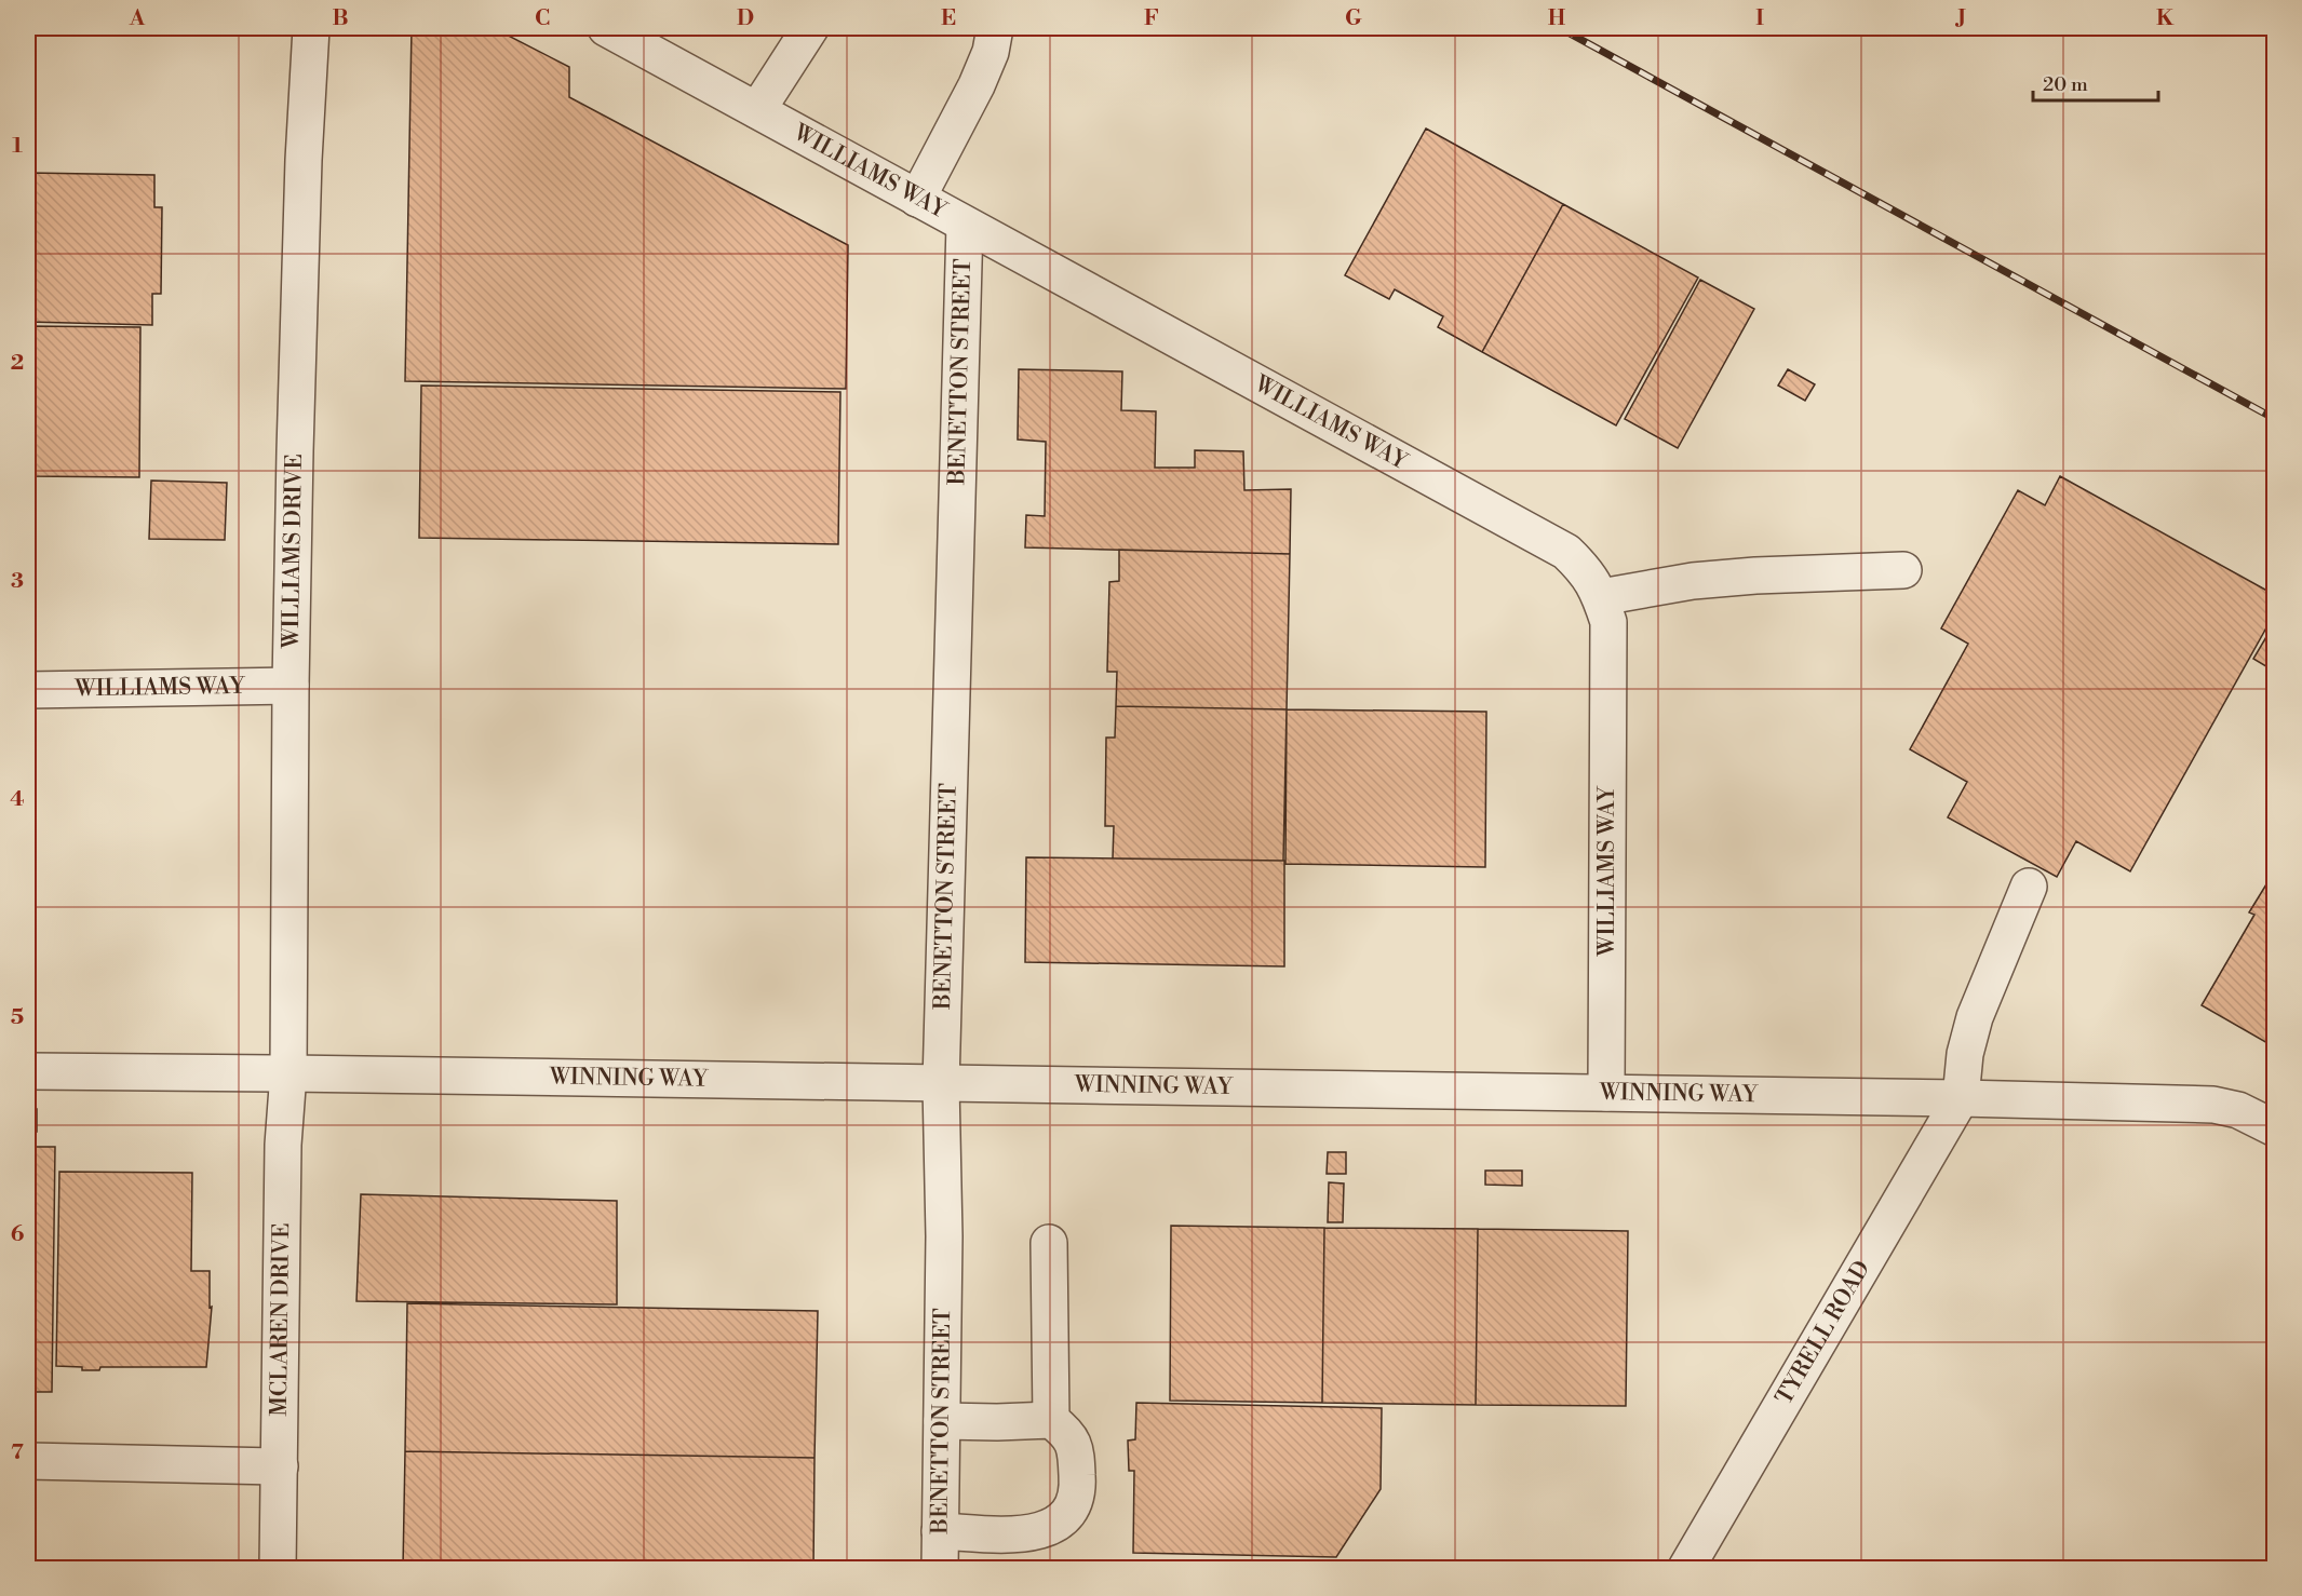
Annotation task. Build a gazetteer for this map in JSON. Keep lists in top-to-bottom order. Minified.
{"streets":{"street":["WILLIAMS WAY","BENETTON STREET","WILLIAMS DRIVE","WINNING WAY","MCLAREN DRIVE","TYRELL ROAD"]},"crossings":[["WILLIAMS WAY","BENETTON STREET"],["WILLIAMS WAY","WILLIAMS DRIVE"],["WILLIAMS WAY","WINNING WAY"],["BENETTON STREET","WINNING WAY"],["WILLIAMS DRIVE","WINNING WAY"],["WILLIAMS DRIVE","MCLAREN DRIVE"],["WINNING WAY","MCLAREN DRIVE"],["WINNING WAY","TYRELL ROAD"]],"scale_bar":"20 m","grid":{"columns":["A","B","C","D","E","F","G","H","I","J","K"],"rows":["1","2","3","4","5","6","7"]}}
